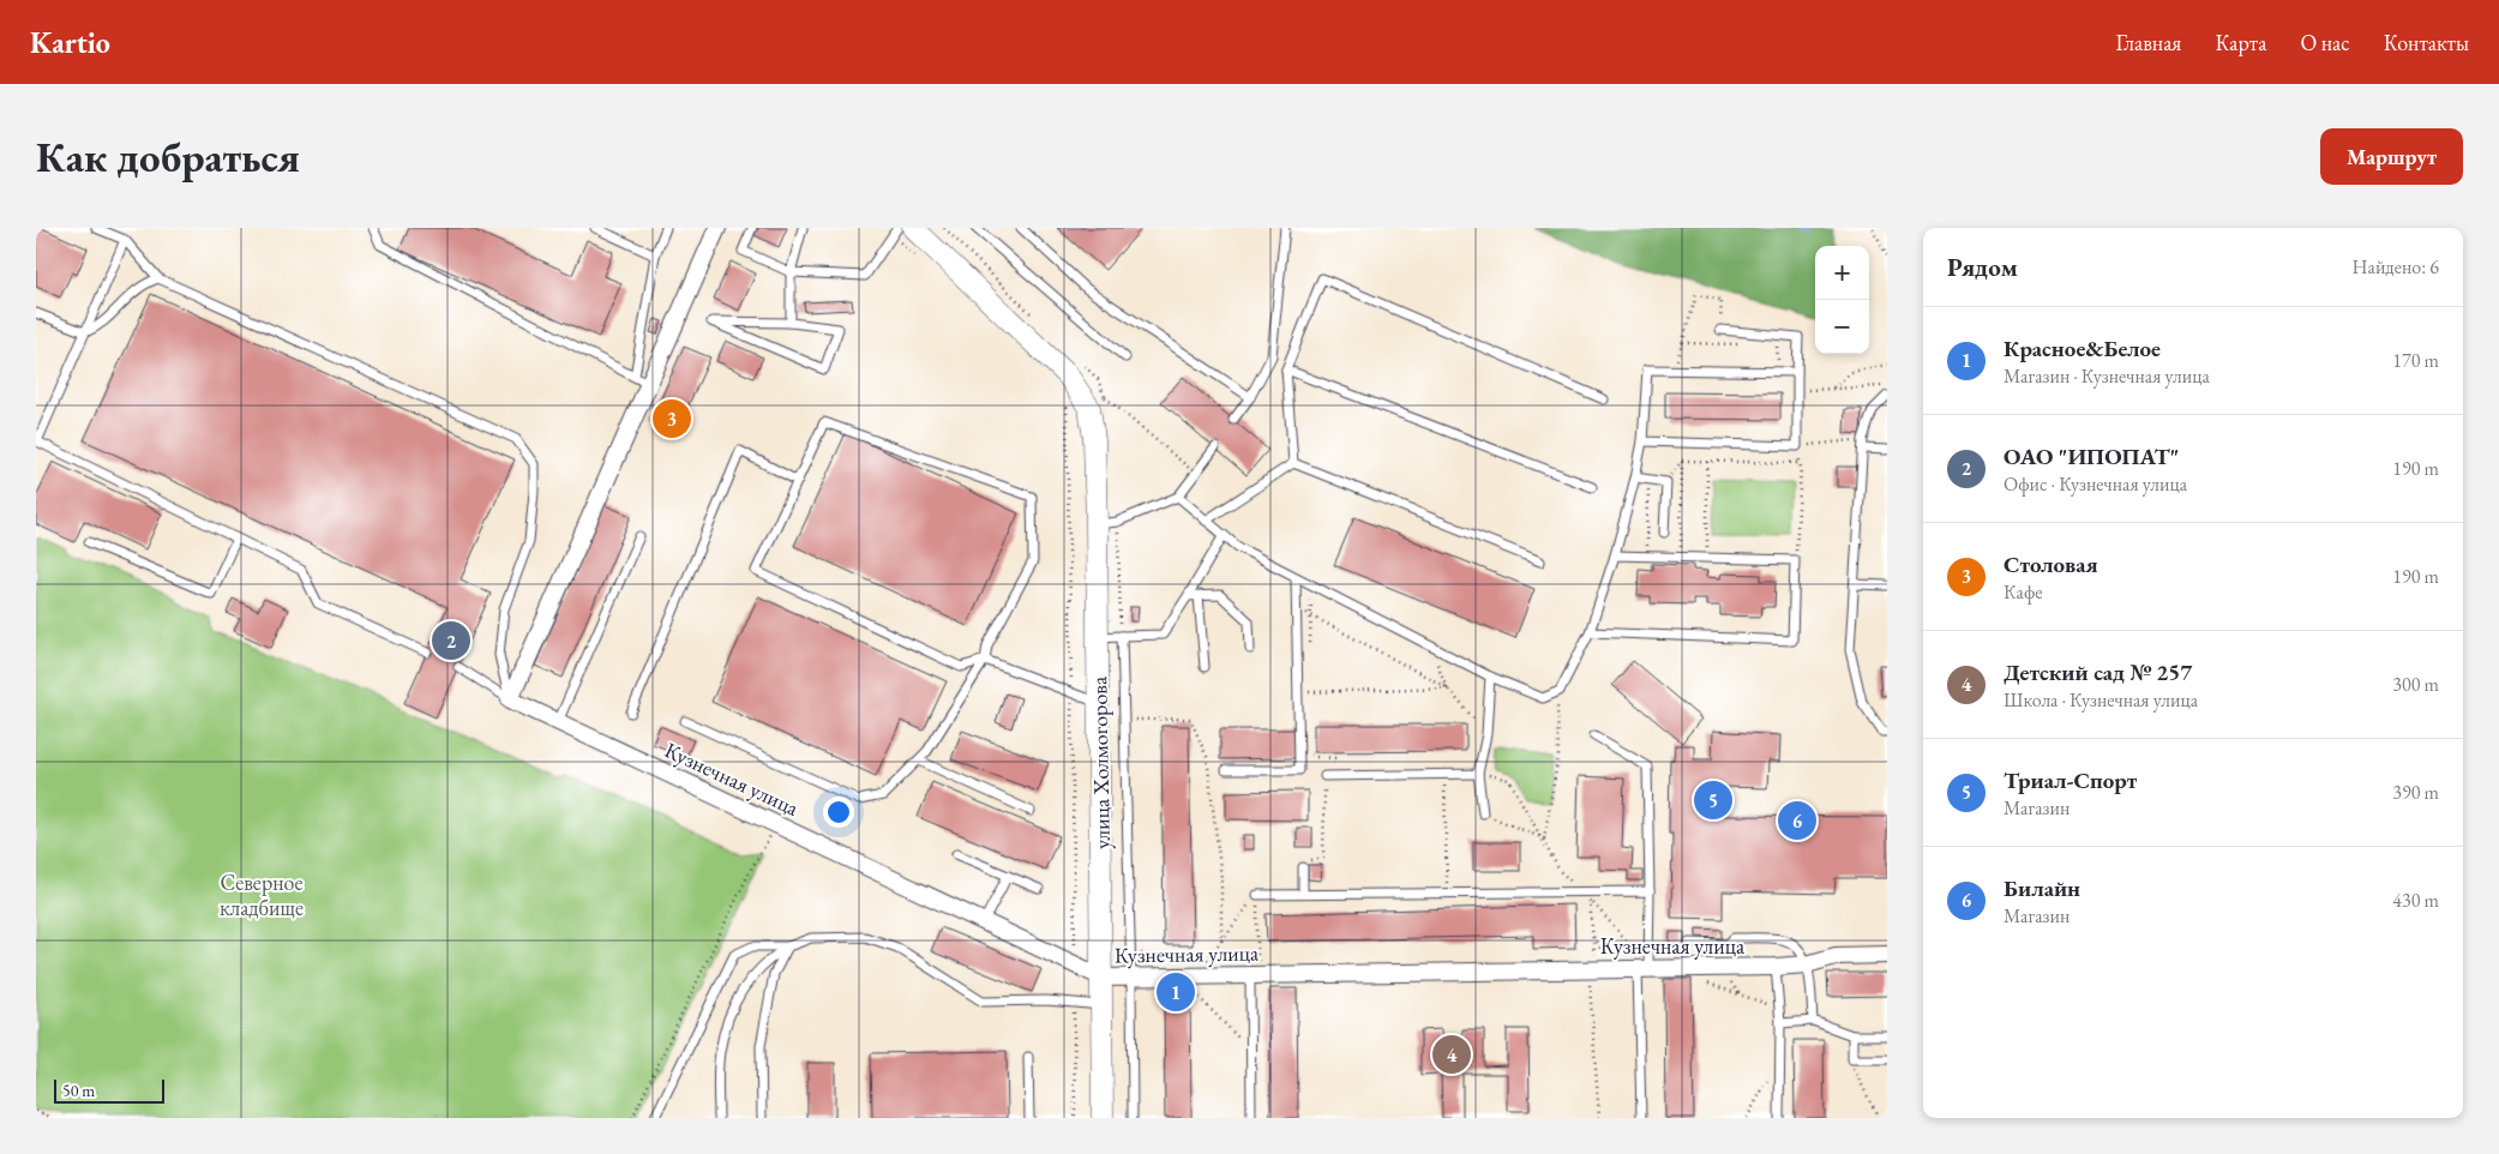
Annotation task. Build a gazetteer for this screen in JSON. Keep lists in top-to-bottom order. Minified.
{"streets":{"street":["улица Холмогорова","Кузнечная улица"]},"crossings":[["улица Холмогорова","Кузнечная улица"]],"parks":["Северное кладбище"],"scale_bar":"50 m","page":{"header":"Kartio","nav":["Главная","Карта","О нас","Контакты"],"buttons":"Маршрут","title":"Как добраться","heading":["Рядом","Найдено: 6"],"map_buttons":["+","−"],"list":[{"mark":"1","name":"Красное&Белое","note":"Магазин · Кузнечная улица","value":"170 m"},{"mark":"2","name":"ОАО \"ИПОПАТ\"","note":"Офис · Кузнечная улица","value":"190 m"},{"mark":"3","name":"Столовая","note":"Кафе","value":"190 m"},{"mark":"4","name":"Детский сад № 257","note":"Школа · Кузнечная улица","value":"300 m"},{"mark":"5","name":"Триал-Спорт","note":"Магазин","value":"390 m"},{"mark":"6","name":"Билайн","note":"Магазин","value":"430 m"}],"pins":["3","2","5","6","1","4"],"scale":"50 m"}}
